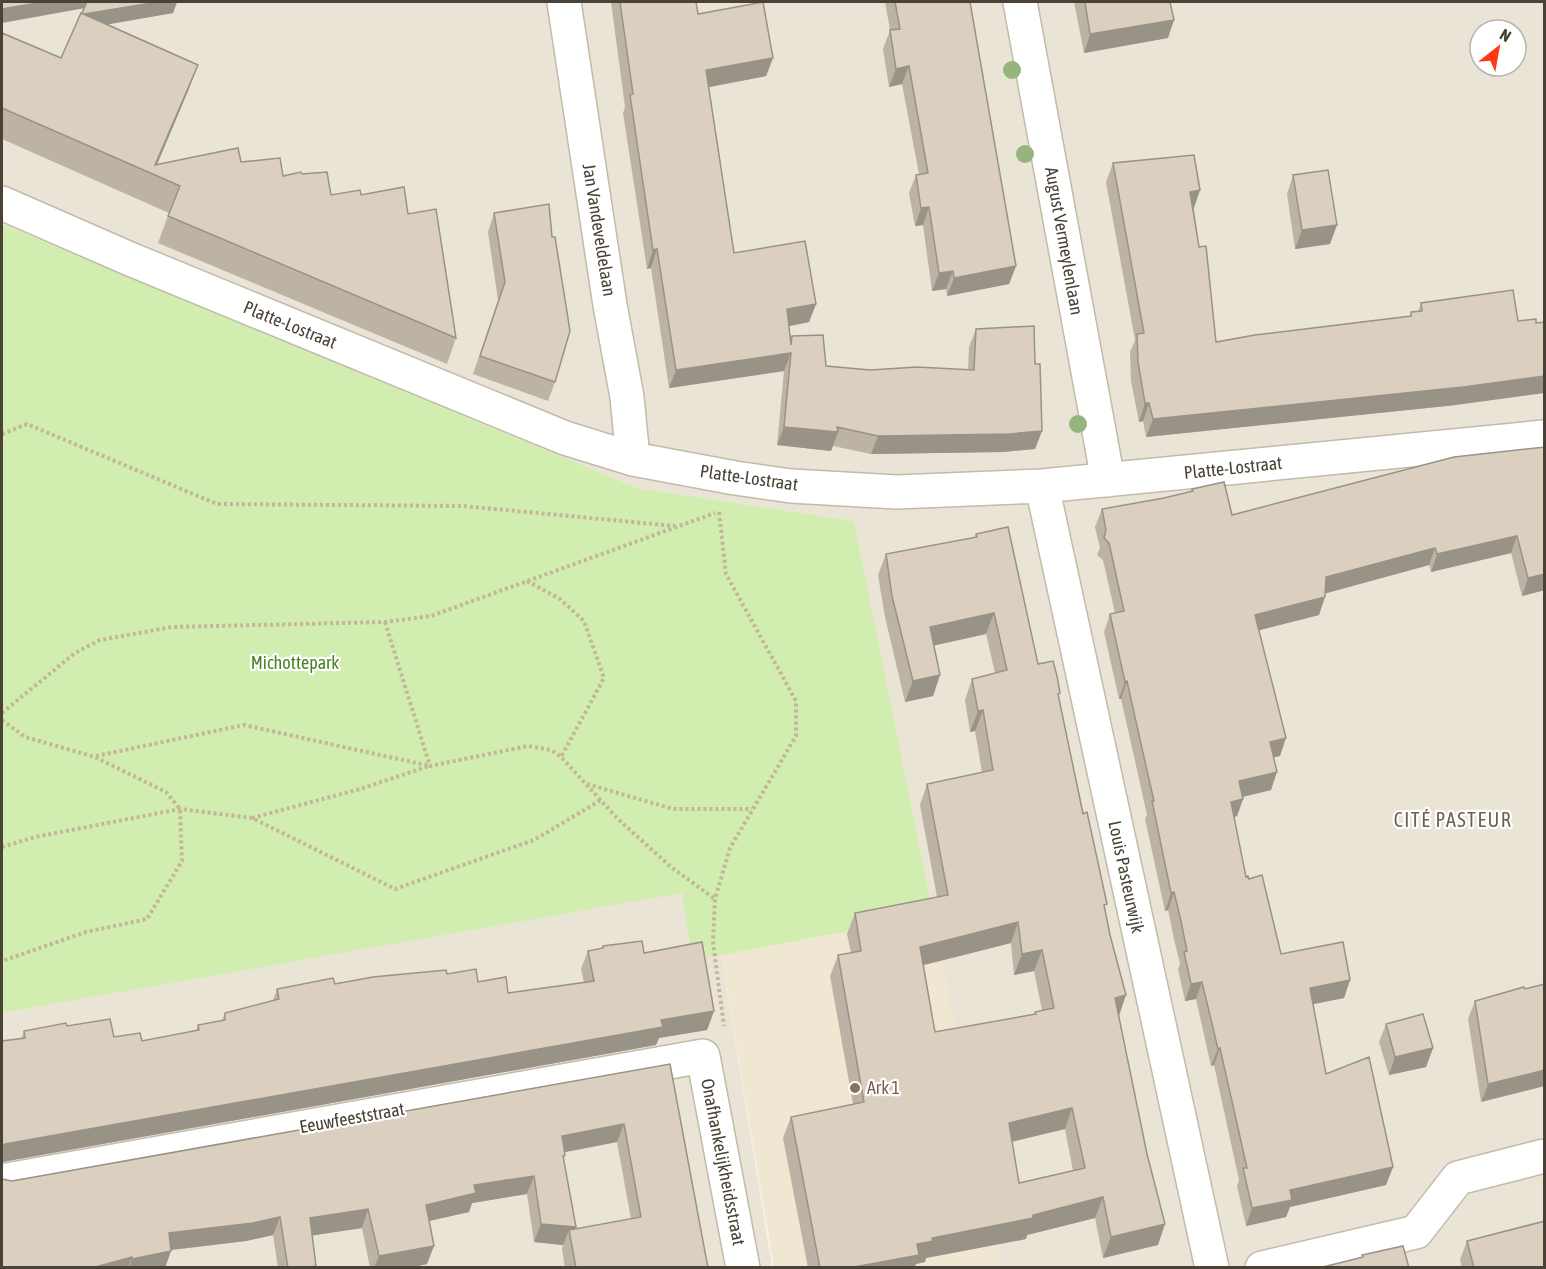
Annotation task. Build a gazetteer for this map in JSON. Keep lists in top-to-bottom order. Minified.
{"streets":{"street":["Jan Vandeveldelaan","August Vermeylenlaan","Platte-Lostraat","Louis Pasteurwijk","Eeuwfeeststraat","Onafhankelijkheidsstraat"]},"crossings":[["Jan Vandeveldelaan","Platte-Lostraat"],["August Vermeylenlaan","Platte-Lostraat"],["Platte-Lostraat","Louis Pasteurwijk"],["Eeuwfeeststraat","Onafhankelijkheidsstraat"]],"districts":["CITÉ PASTEUR"],"parks":["Michottepark"],"places":["Ark 1"],"north":"top right"}
